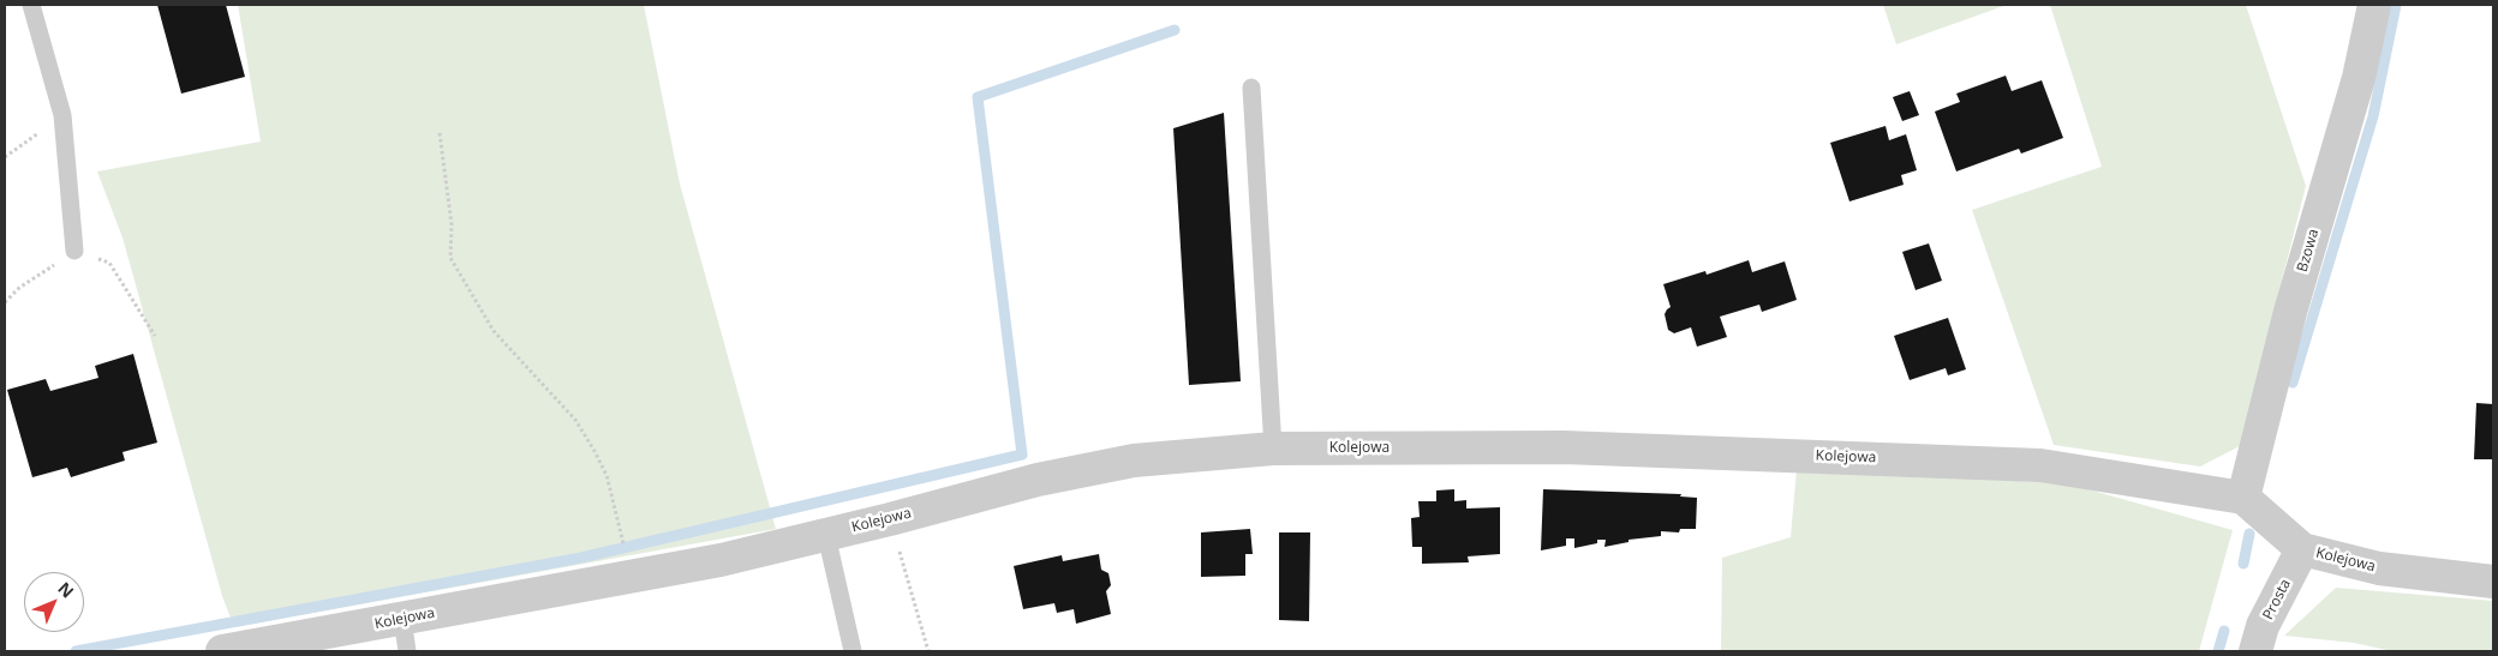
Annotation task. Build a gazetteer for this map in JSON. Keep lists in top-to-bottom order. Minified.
{"streets":{"street":["Bzowa","Kolejowa","Prosta"]},"crossings":[["Bzowa","Kolejowa"],["Kolejowa","Prosta"]],"north":"top right"}
